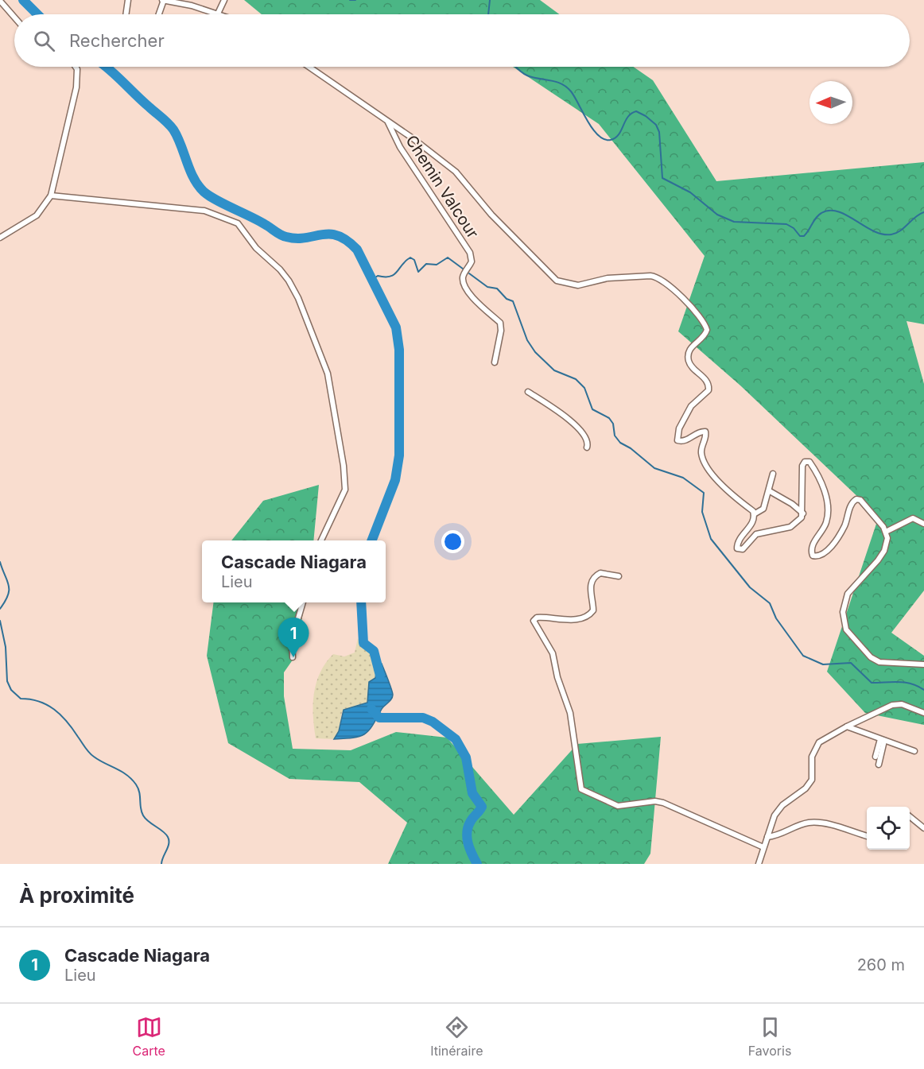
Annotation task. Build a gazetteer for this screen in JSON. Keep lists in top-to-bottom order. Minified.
{"streets":{"street":["Chemin Valcour"]},"north":"left","page":{"search":"Rechercher","popup":["Cascade Niagara","Lieu"],"pins":"1","heading":"À proximité","list":[{"mark":"1","name":"Cascade Niagara","note":"Lieu","value":"260 m"}],"nav":["Carte","Itinéraire","Favoris"]}}
